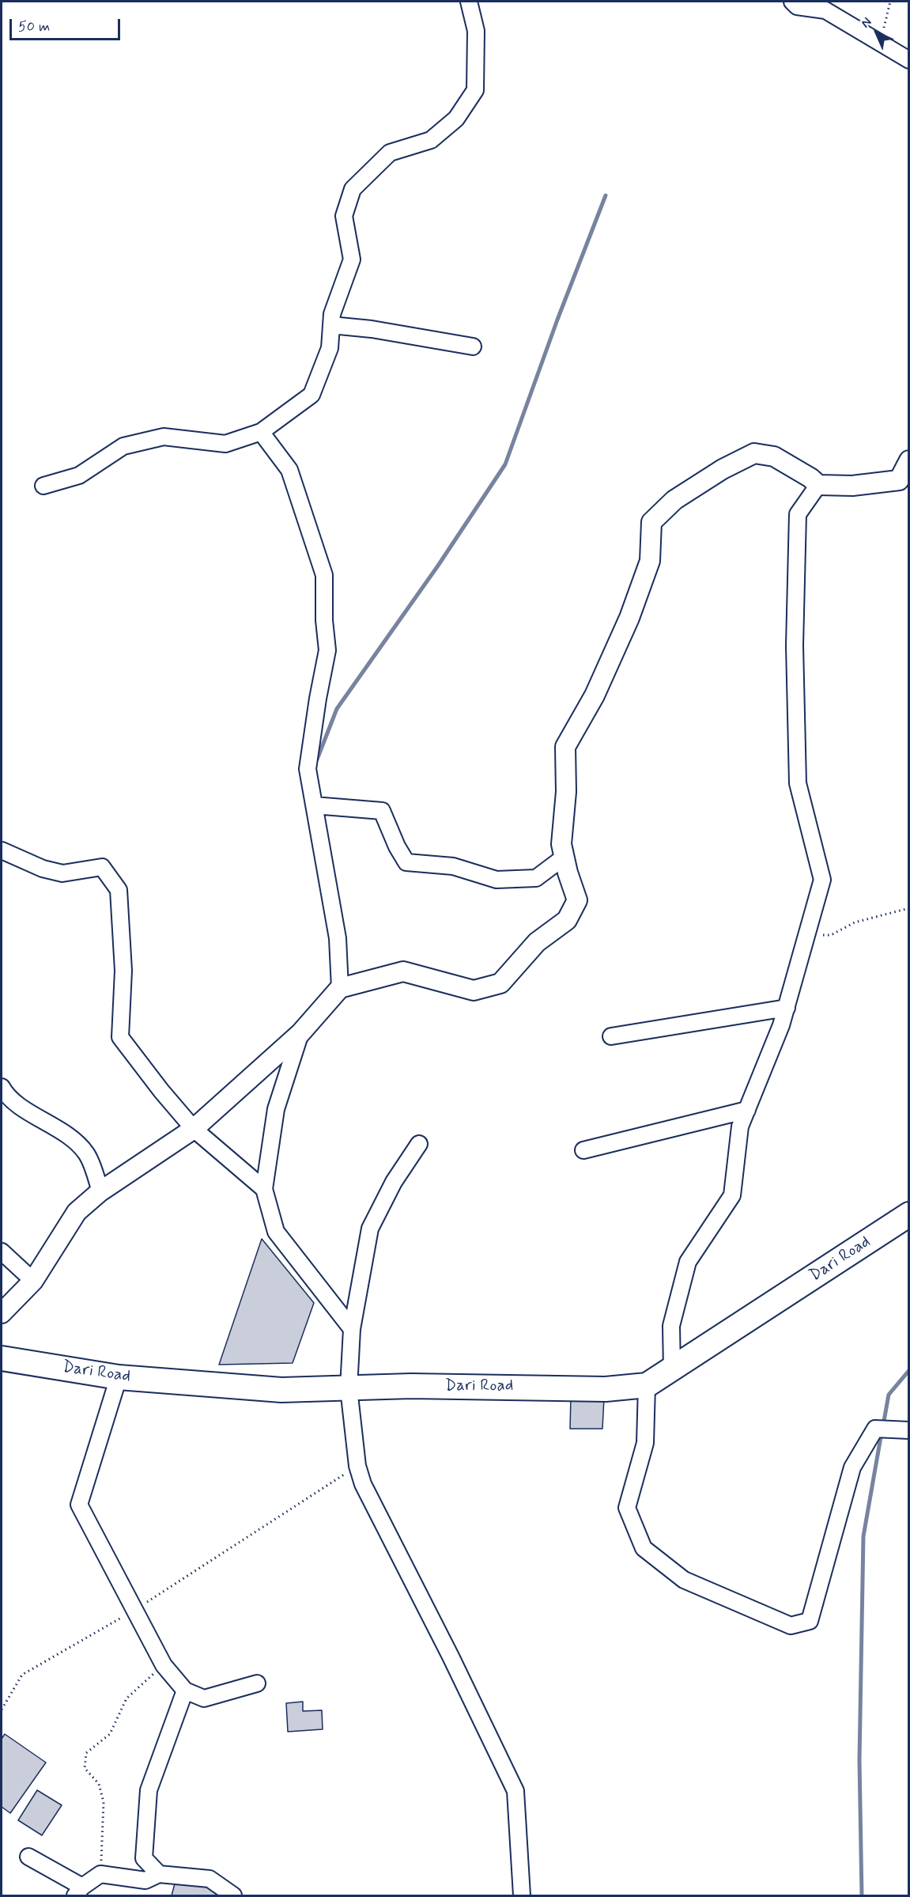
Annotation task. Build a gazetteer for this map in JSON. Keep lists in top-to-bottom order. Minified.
{"streets":{"main road":["Dari Road"]},"scale_bar":"50 m","north":"top left"}
